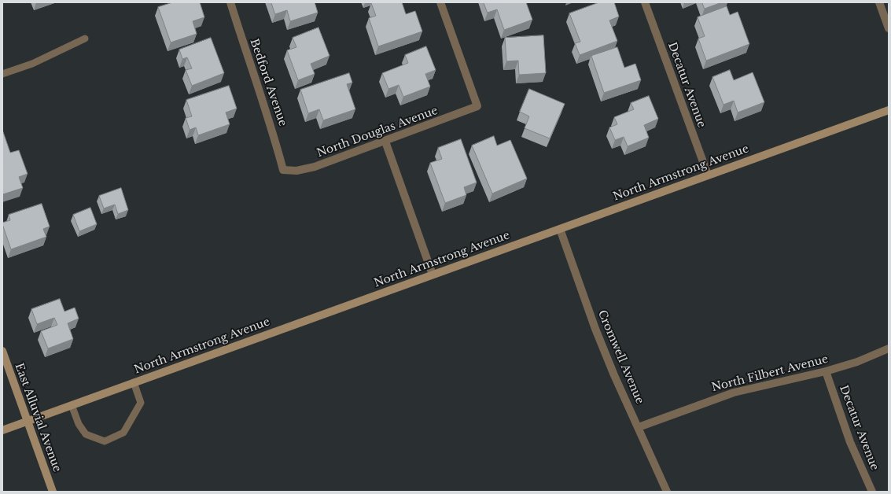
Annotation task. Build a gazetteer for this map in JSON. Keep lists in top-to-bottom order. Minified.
{"streets":{"street":["Bedford Avenue","Decatur Avenue","North Douglas Avenue","North Armstrong Avenue","Cromwell Avenue","North Filbert Avenue","East Alluvial Avenue"]},"crossings":[["Bedford Avenue","North Douglas Avenue"],["Decatur Avenue","North Armstrong Avenue"],["Decatur Avenue","North Filbert Avenue"],["North Armstrong Avenue","Cromwell Avenue"],["North Armstrong Avenue","East Alluvial Avenue"],["Cromwell Avenue","North Filbert Avenue"]]}
